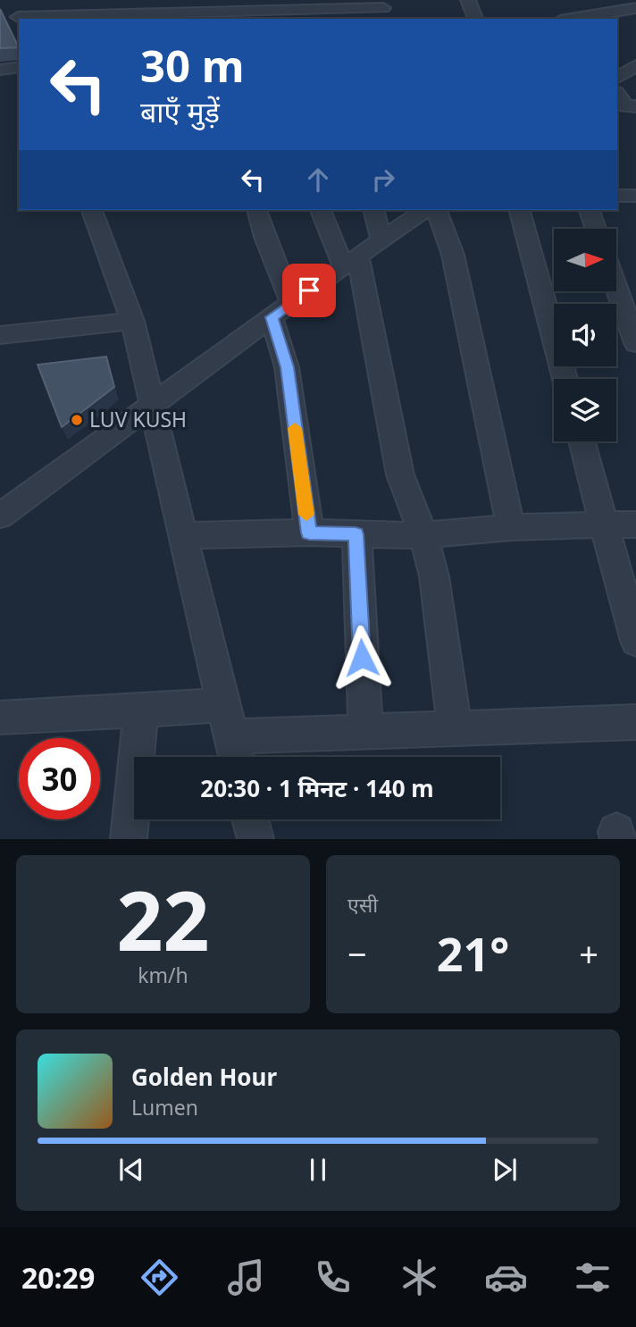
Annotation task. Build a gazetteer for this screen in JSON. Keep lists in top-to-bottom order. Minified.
{"places":["LUV KUSH"],"north":"right","page":{"turn":["30 m","बाएँ मुड़ें"],"limit":"30","trip":"20:30 · 1 मिनट · 140 m","tile":[["22","km/h"],"एसी"],"heat":["−","21°","+"],"song":["Golden Hour","Lumen"],"tabs":"20:29"}}
